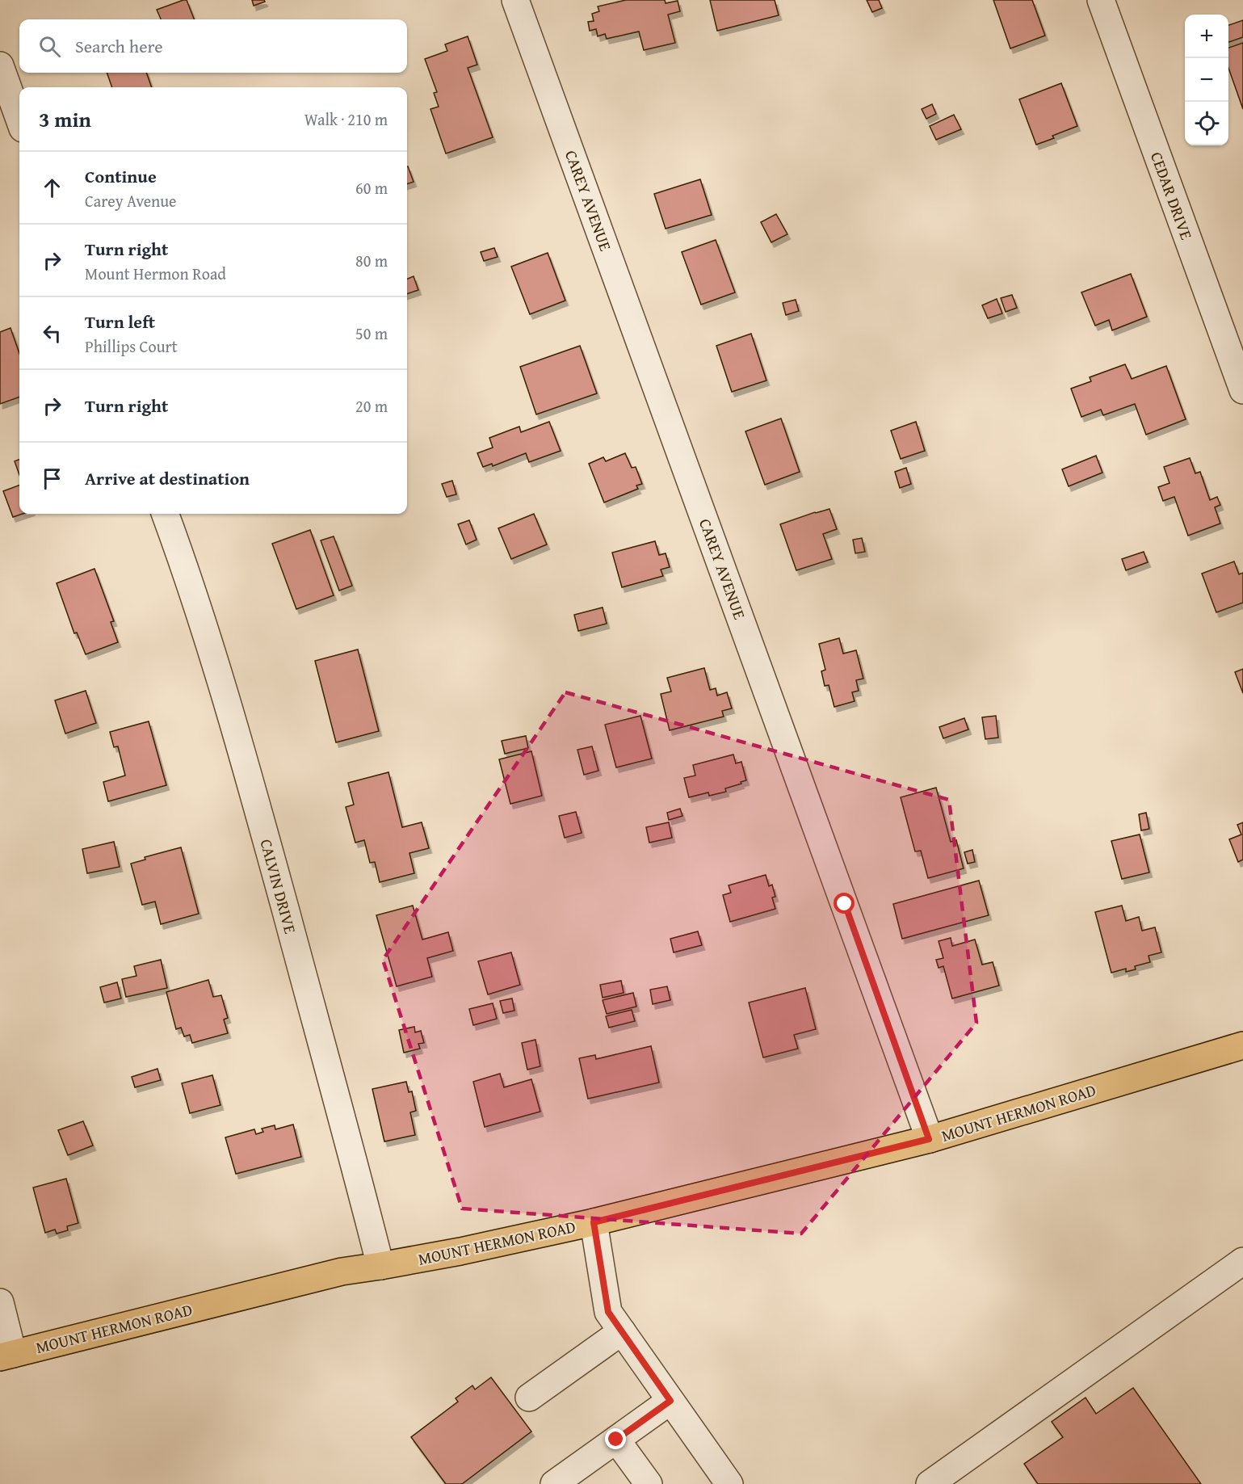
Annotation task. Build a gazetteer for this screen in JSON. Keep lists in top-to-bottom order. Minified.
{"streets":{"main road":["MOUNT HERMON ROAD"],"street":["CEDAR DRIVE","CAREY AVENUE","CALVIN DRIVE"]},"crossings":[["CAREY AVENUE","MOUNT HERMON ROAD"],["CALVIN DRIVE","MOUNT HERMON ROAD"]],"page":{"map_buttons":["+","−"],"search":"Search here","heading":["3 min","Walk · 210 m"],"list":[["Continue","Carey Avenue","60 m"],["Turn right","Mount Hermon Road","80 m"],["Turn left","Phillips Court","50 m"],["Turn right","20 m"],"Arrive at destination"]}}
